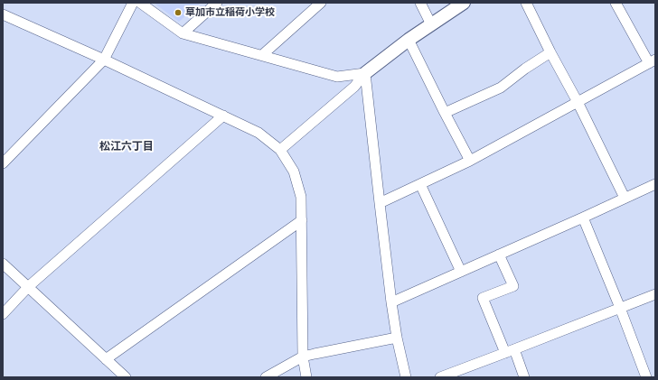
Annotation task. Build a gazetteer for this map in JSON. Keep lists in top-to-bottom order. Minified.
{"districts":["松江六丁目"],"places":["草加市立稲荷小学校"]}
